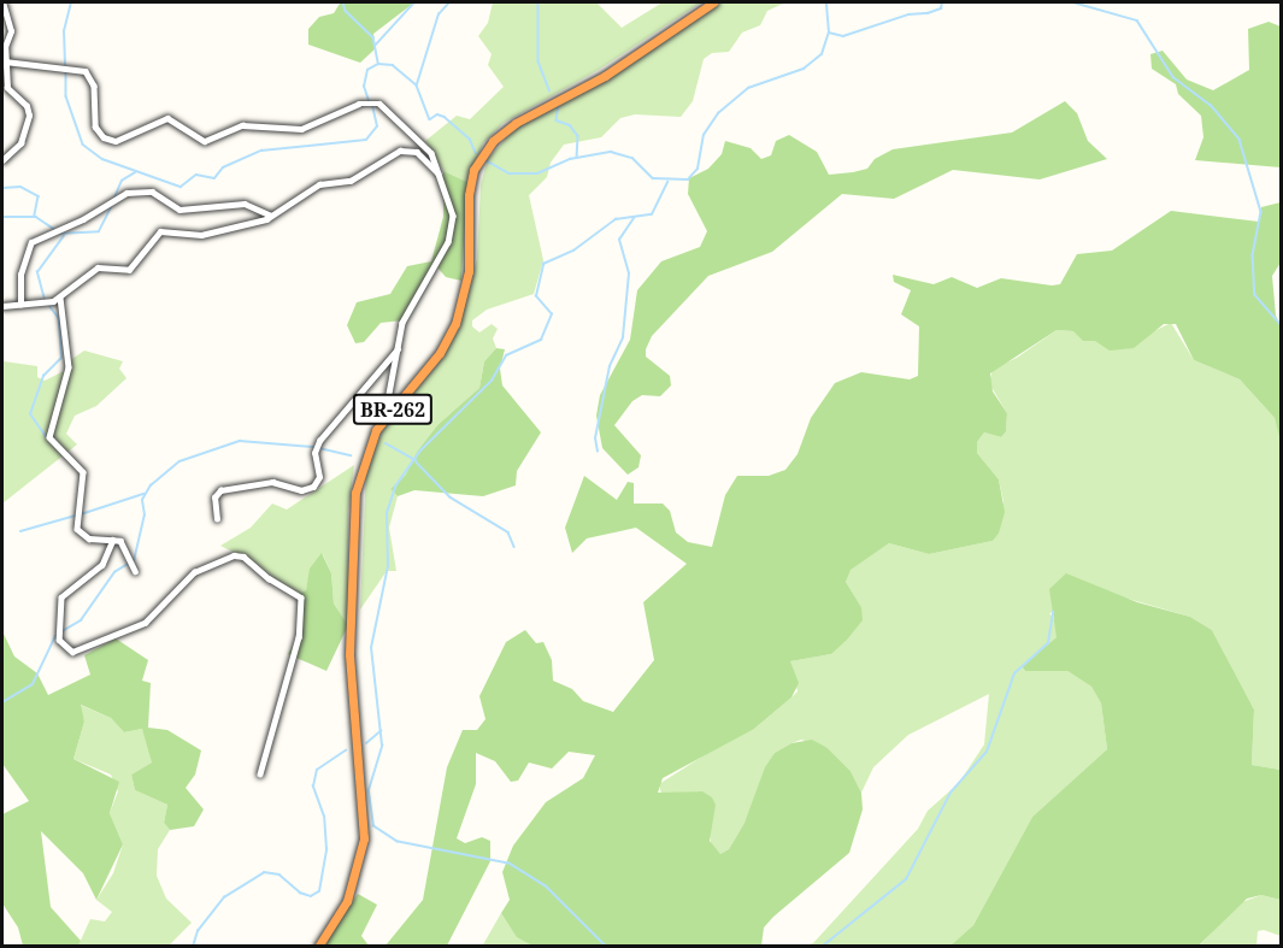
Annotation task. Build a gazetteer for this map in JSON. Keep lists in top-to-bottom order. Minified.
{"streets":{"highway":["BR-262"]}}
